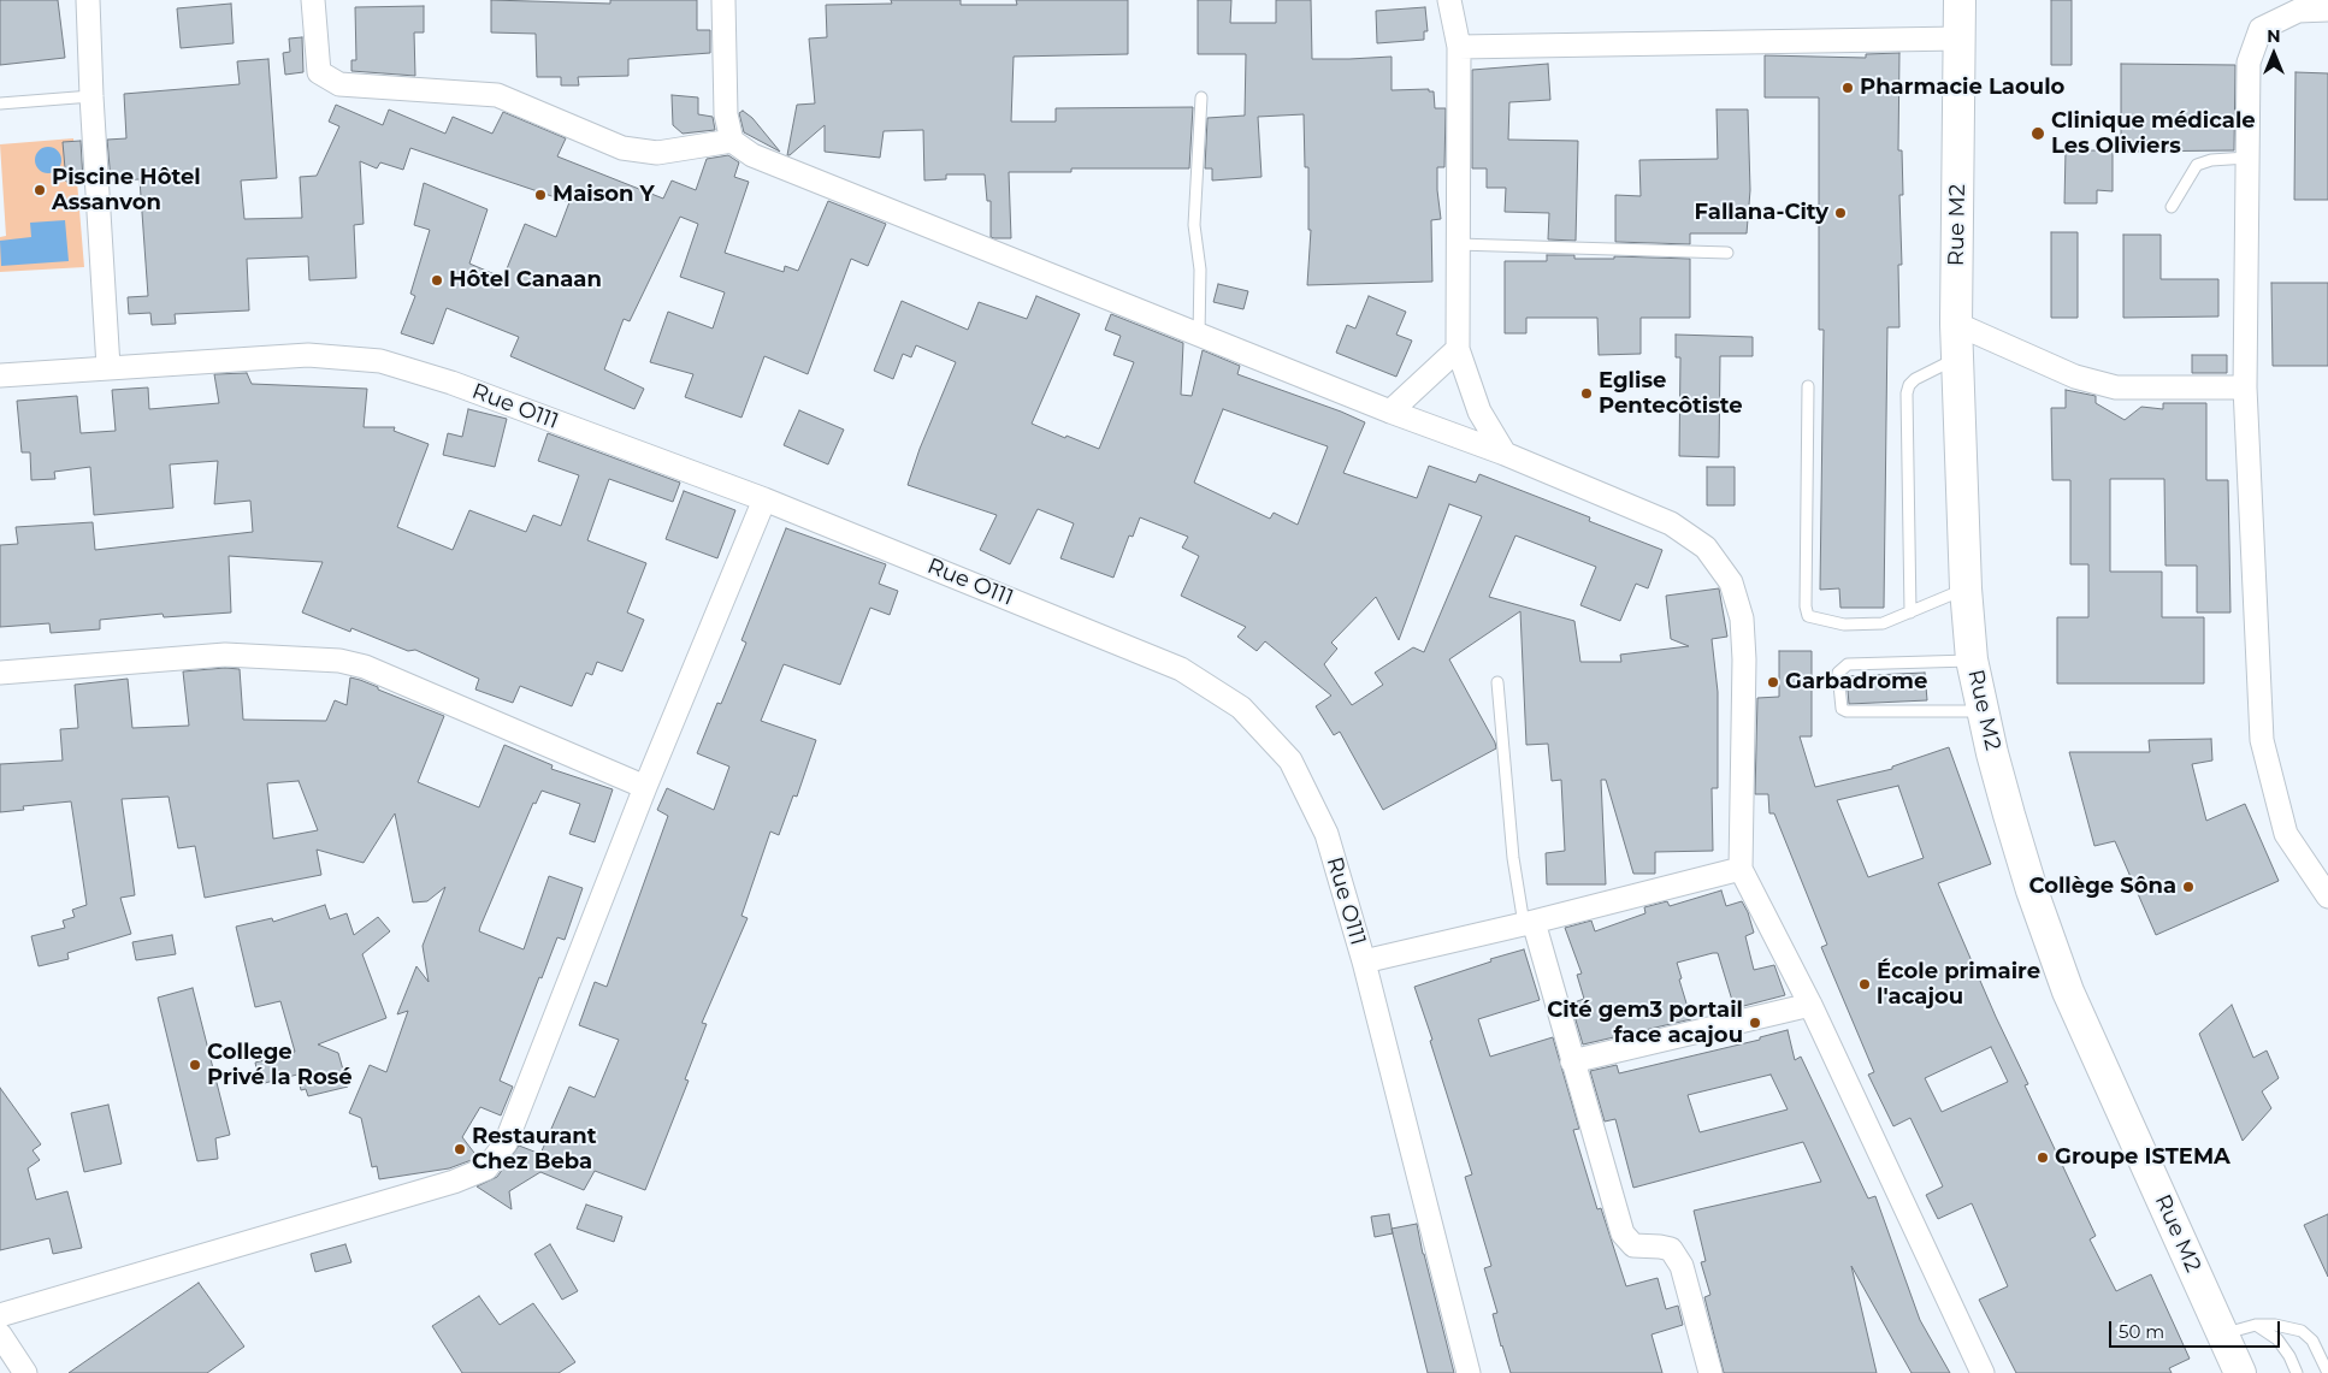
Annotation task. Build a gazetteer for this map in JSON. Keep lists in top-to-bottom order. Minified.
{"streets":{"main road":["Rue M2"],"street":["Rue O111"]},"places":["Pharmacie Laoulo","Clinique médicale Les Oliviers","Piscine Hôtel Assanvon","Maison Y","Fallana-City","Hôtel Canaan","Eglise Pentecôtiste","Garbadrome","Collège Sôna","École primaire l'acajou","Cité gem3 portail face acajou","College Privé la Rosé","Restaurant Chez Beba","Groupe ISTEMA"],"scale_bar":"50 m","north":"top"}
